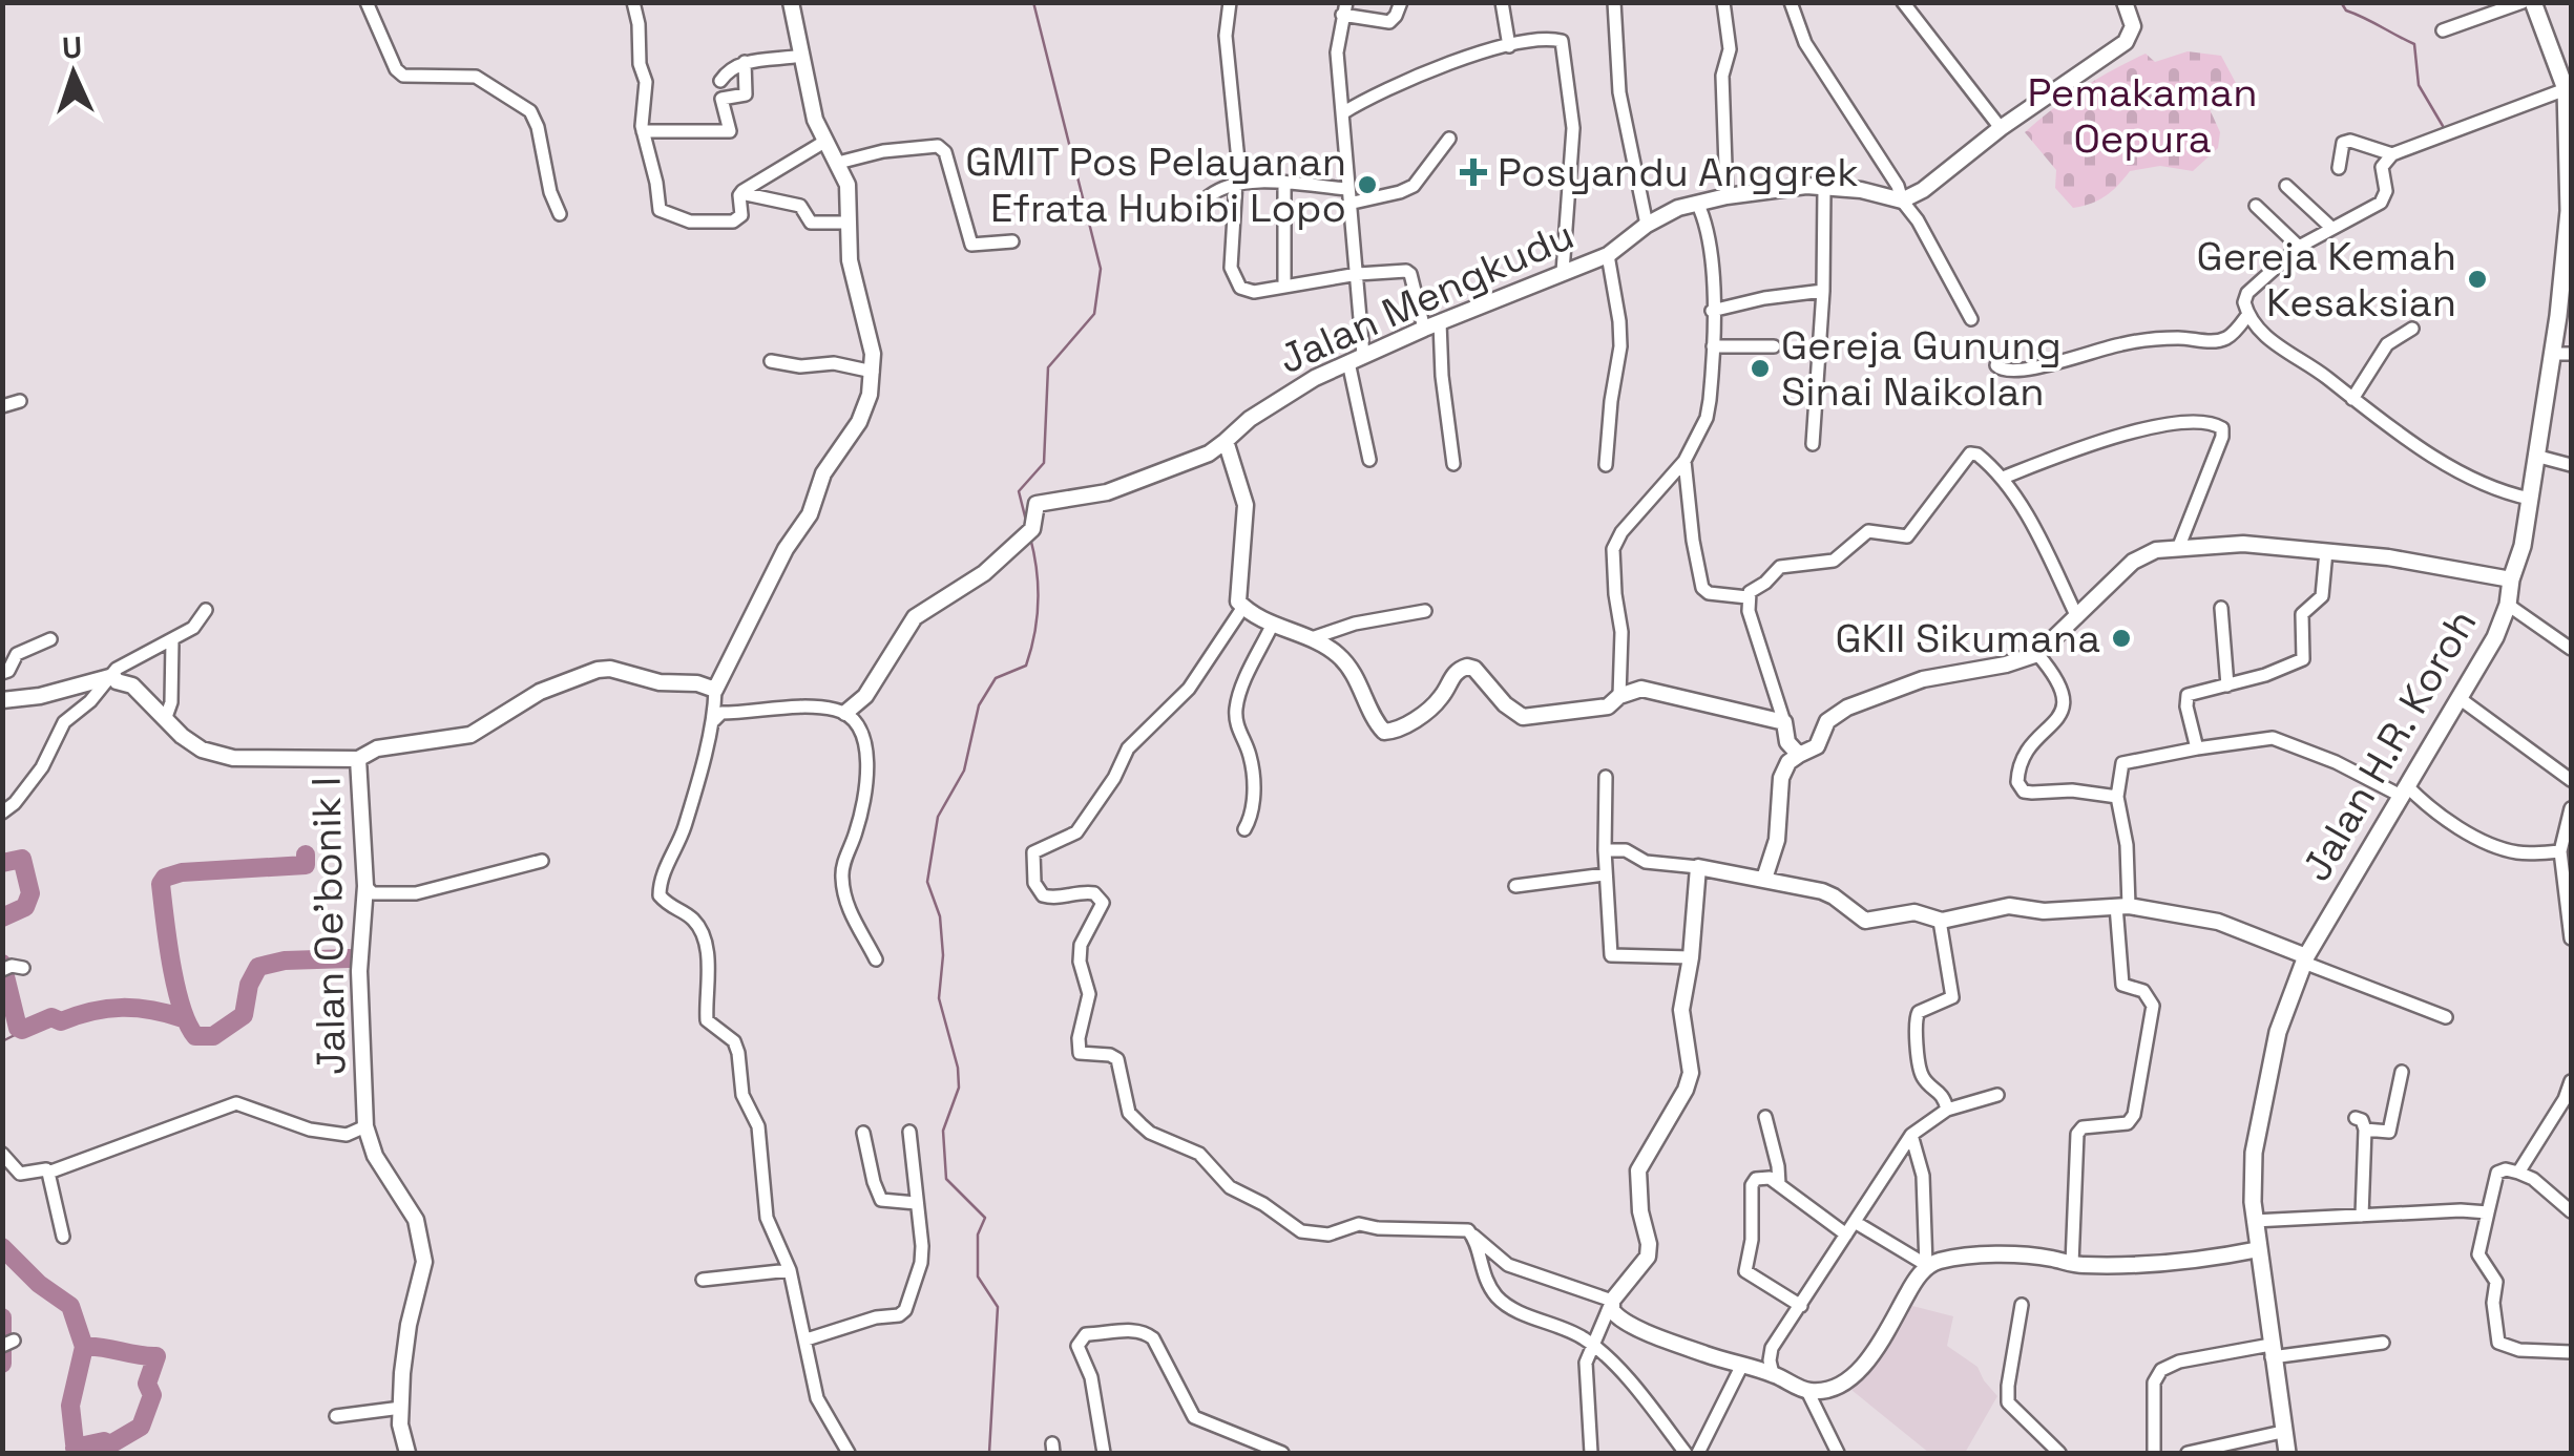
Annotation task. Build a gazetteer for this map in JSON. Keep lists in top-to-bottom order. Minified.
{"streets":{"main road":["Jalan H.R. Koroh"],"street":["Jalan Mengkudu","Jalan Oe'bonik I"]},"parks":["Pemakaman Oepura"],"places":{"health":["Posyandu Anggrek"],"other":["GMIT Pos Pelayanan Efrata Hubibi Lopo","Gereja Kemah Kesaksian","Gereja Gunung Sinai Naikolan","GKII Sikumana"]},"north":"top"}
